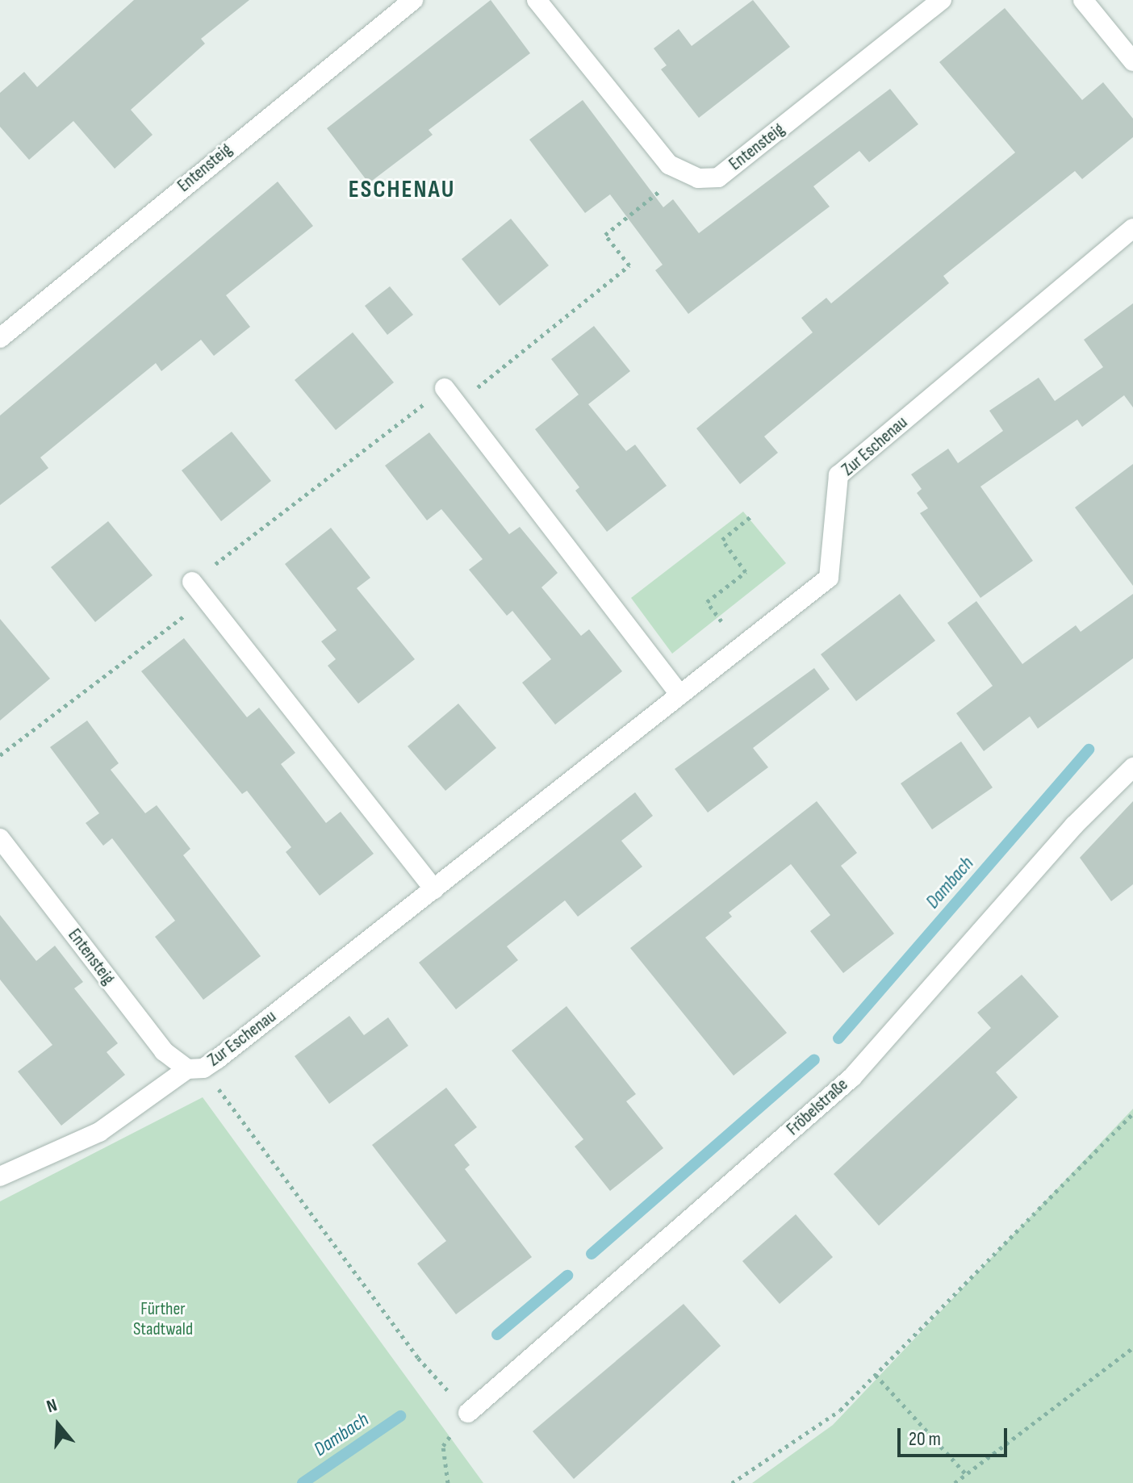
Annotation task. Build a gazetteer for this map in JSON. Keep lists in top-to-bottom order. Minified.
{"streets":{"street":["Entensteig","Zur Eschenau","Fröbelstraße"]},"crossings":[["Entensteig","Zur Eschenau"]],"districts":["ESCHENAU"],"water":["Dambach"],"parks":["Fürther Stadtwald"],"scale_bar":"20 m","north":"top"}
